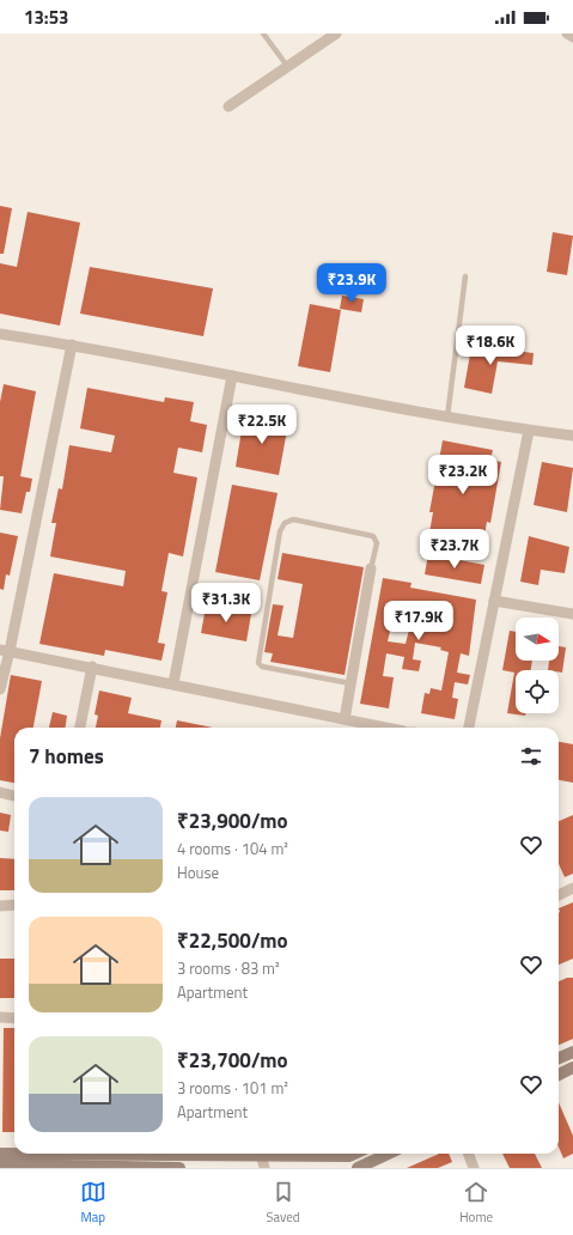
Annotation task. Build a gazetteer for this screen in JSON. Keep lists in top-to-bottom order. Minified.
{"north":"right","page":{"status":"13:53","price":["₹23.9K","₹18.6K","₹22.5K","₹23.2K","₹23.7K","₹31.3K","₹17.9K"],"heading":"7 homes","list":[{"name":"₹23,900/mo","note":"4 rooms · 104 m² · House"},{"name":"₹22,500/mo","note":"3 rooms · 83 m² · Apartment"},{"name":"₹23,700/mo","note":"3 rooms · 101 m² · Apartment"}],"tabs":["Map","Saved","Home"]}}
